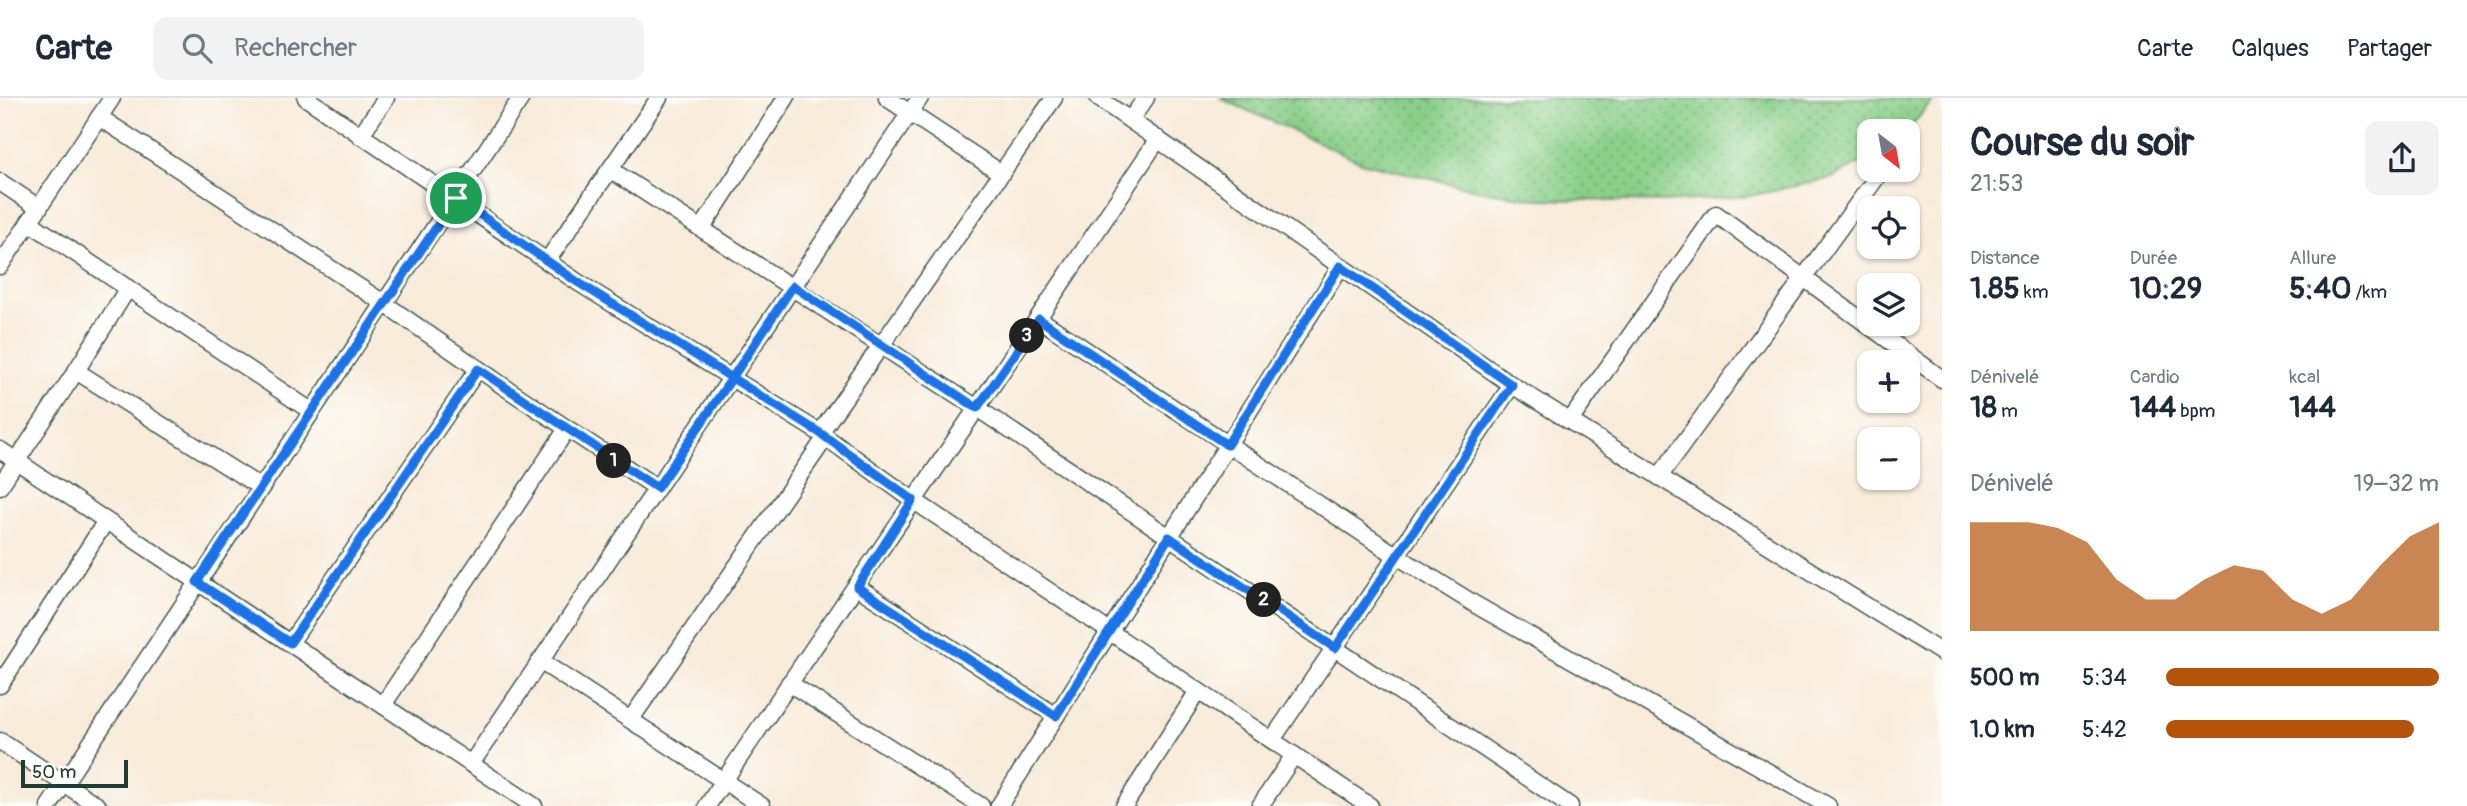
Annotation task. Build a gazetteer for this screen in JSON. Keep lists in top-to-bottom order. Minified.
{"scale_bar":"50 m","north":"bottom right","page":{"header":"Carte","search":"Rechercher","nav":["Carte","Calques","Partager"],"heading":["Course du soir","21:53"],"map_buttons":["+","−"],"stats":[["Distance","1.85 km"],["Durée","10:29"],["Allure","5:40 /km"],["Dénivelé","18 m"],["Cardio","144 bpm"],["kcal","144"]],"pins":["3","1","2"],"chart":["Dénivelé","19–32 m"],"list":[{"name":"500 m","note":"5:34"},{"name":"1.0 km","note":"5:42"}],"scale":"50 m"}}
